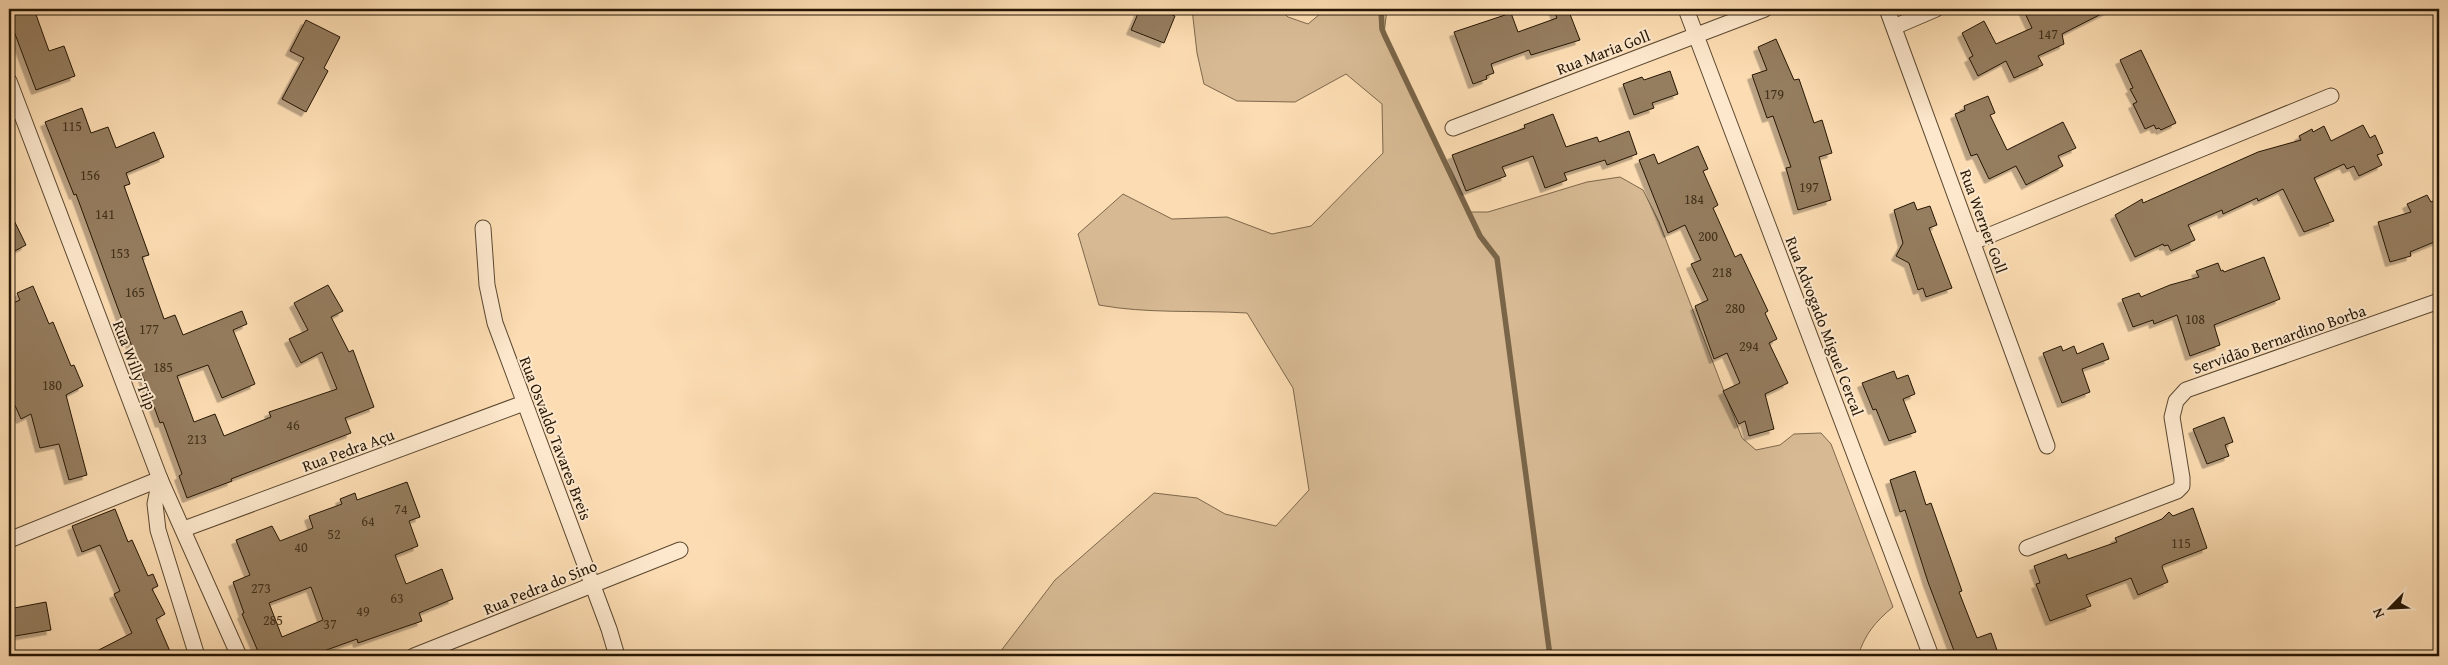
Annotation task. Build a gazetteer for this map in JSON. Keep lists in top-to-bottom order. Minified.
{"streets":{"street":["Rua Maria Goll","Rua Werner Goll","Rua Advogado Miguel Cercal","Servidão Bernardino Borba","Rua Willy Tilp","Rua Osvaldo Tavares Breis","Rua Pedra Açu","Rua Pedra do Sino"]},"crossings":[["Rua Maria Goll","Rua Advogado Miguel Cercal"],["Rua Willy Tilp","Rua Pedra Açu"],["Rua Osvaldo Tavares Breis","Rua Pedra Açu"],["Rua Osvaldo Tavares Breis","Rua Pedra do Sino"]],"house_numbers":["147","179","115","156","197","184","141","200","153","218","165","280","108","177","294","185","180","46","213","74","64","52","115","40","273","63","49","285","37"],"north":"bottom left"}
